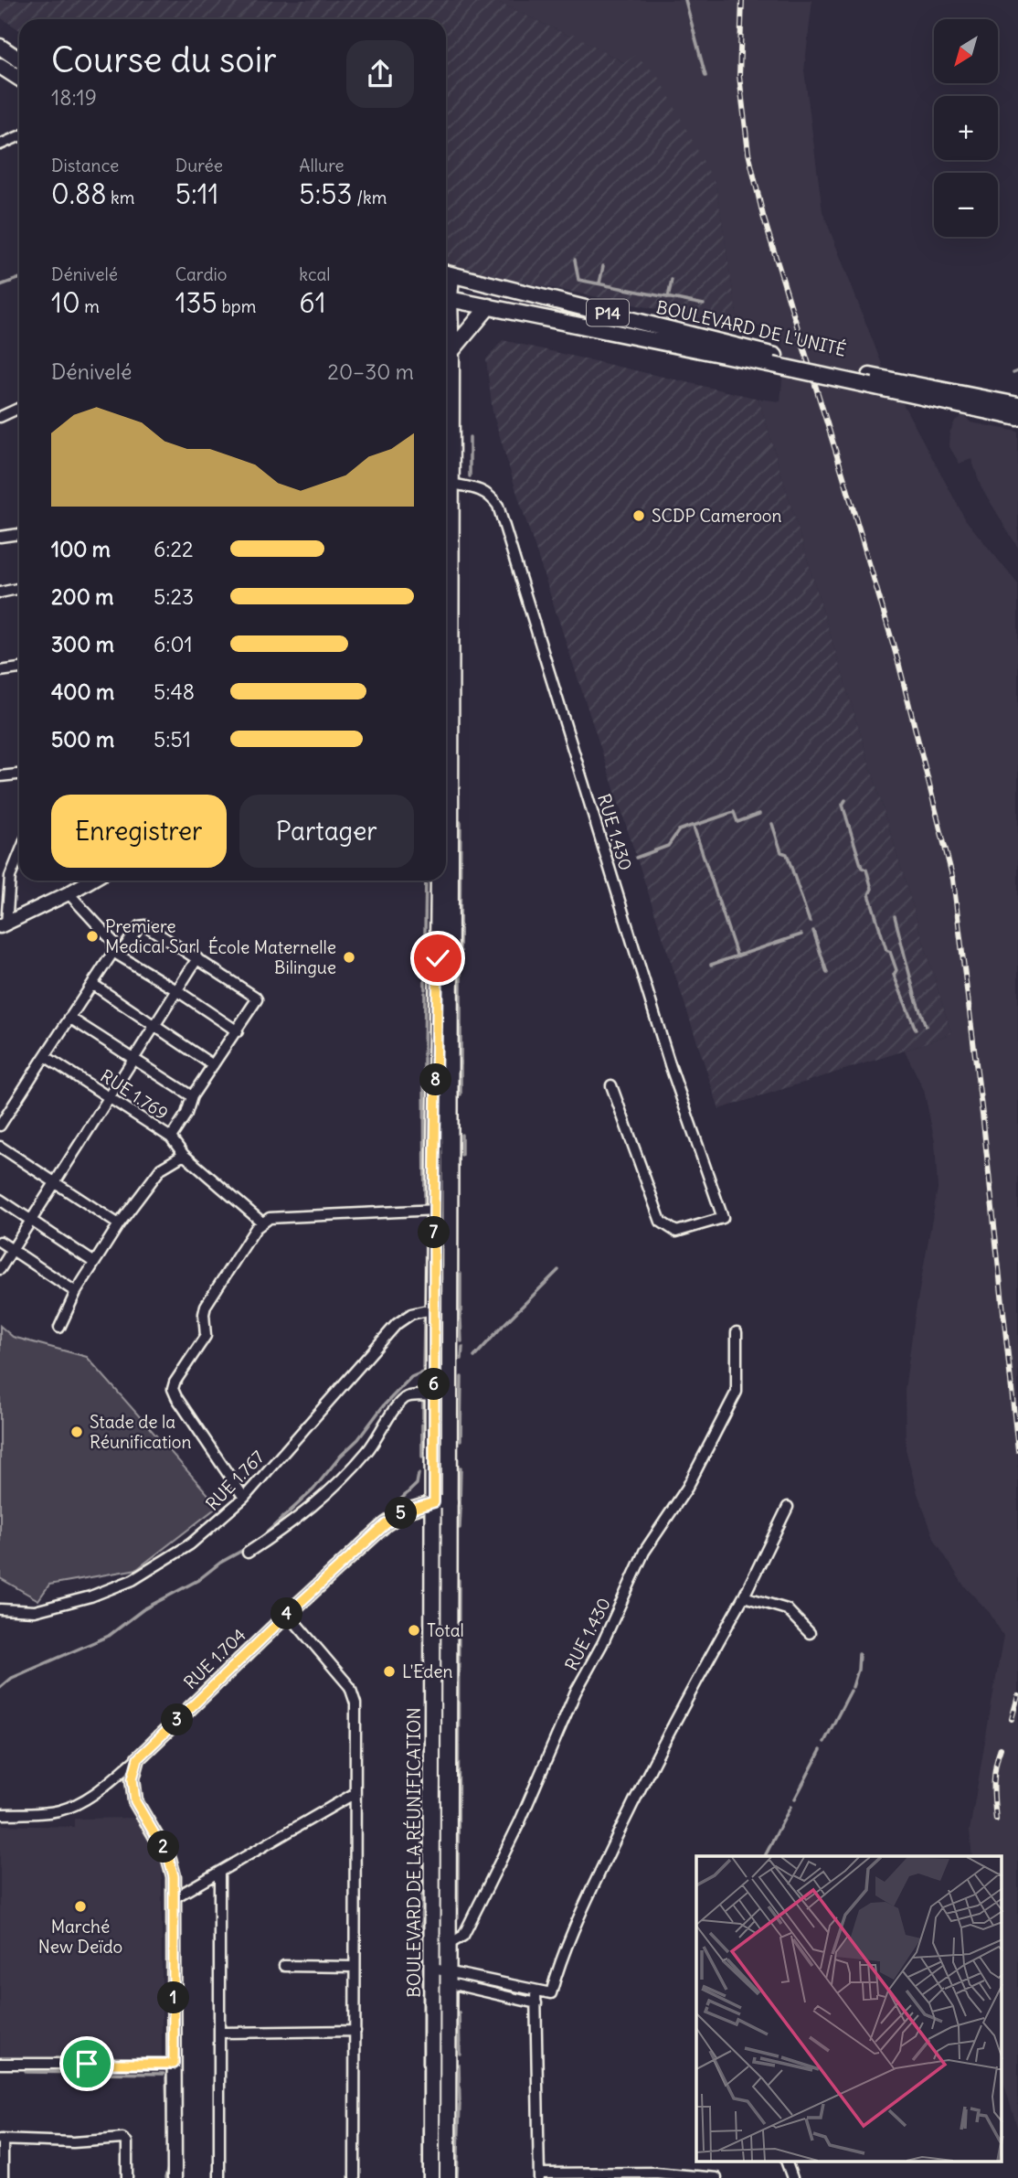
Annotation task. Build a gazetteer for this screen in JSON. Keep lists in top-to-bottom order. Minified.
{"streets":{"main road":["P14","BOULEVARD DE L'UNITÉ","BOULEVARD DE LA RÉUNIFICATION"],"street":["RUE 1.430","RUE 1.769","RUE 1.767","RUE 1.704"]},"crossings":[["RUE 1.767","BOULEVARD DE LA RÉUNIFICATION"],["RUE 1.704","BOULEVARD DE LA RÉUNIFICATION"]],"places":["SCDP Cameroon","Premiere Medical Sarl","École Maternelle Bilingue","Stade de la Réunification","Total","L'Eden","Marché New Deïdo"],"north":"bottom left","page":{"map_buttons":["+","−"],"heading":["Course du soir","18:19"],"stats":[["Distance","0.88 km"],["Durée","5:11"],["Allure","5:53 /km"],["Dénivelé","10 m"],["Cardio","135 bpm"],["kcal","61"]],"chart":["Dénivelé","20–30 m"],"list":[{"name":"100 m","note":"6:22"},{"name":"200 m","note":"5:23"},{"name":"300 m","note":"6:01"},{"name":"400 m","note":"5:48"},{"name":"500 m","note":"5:51"}],"buttons":["Enregistrer","Partager"],"pins":["8","7","6","5","4","3","2","1"]}}
